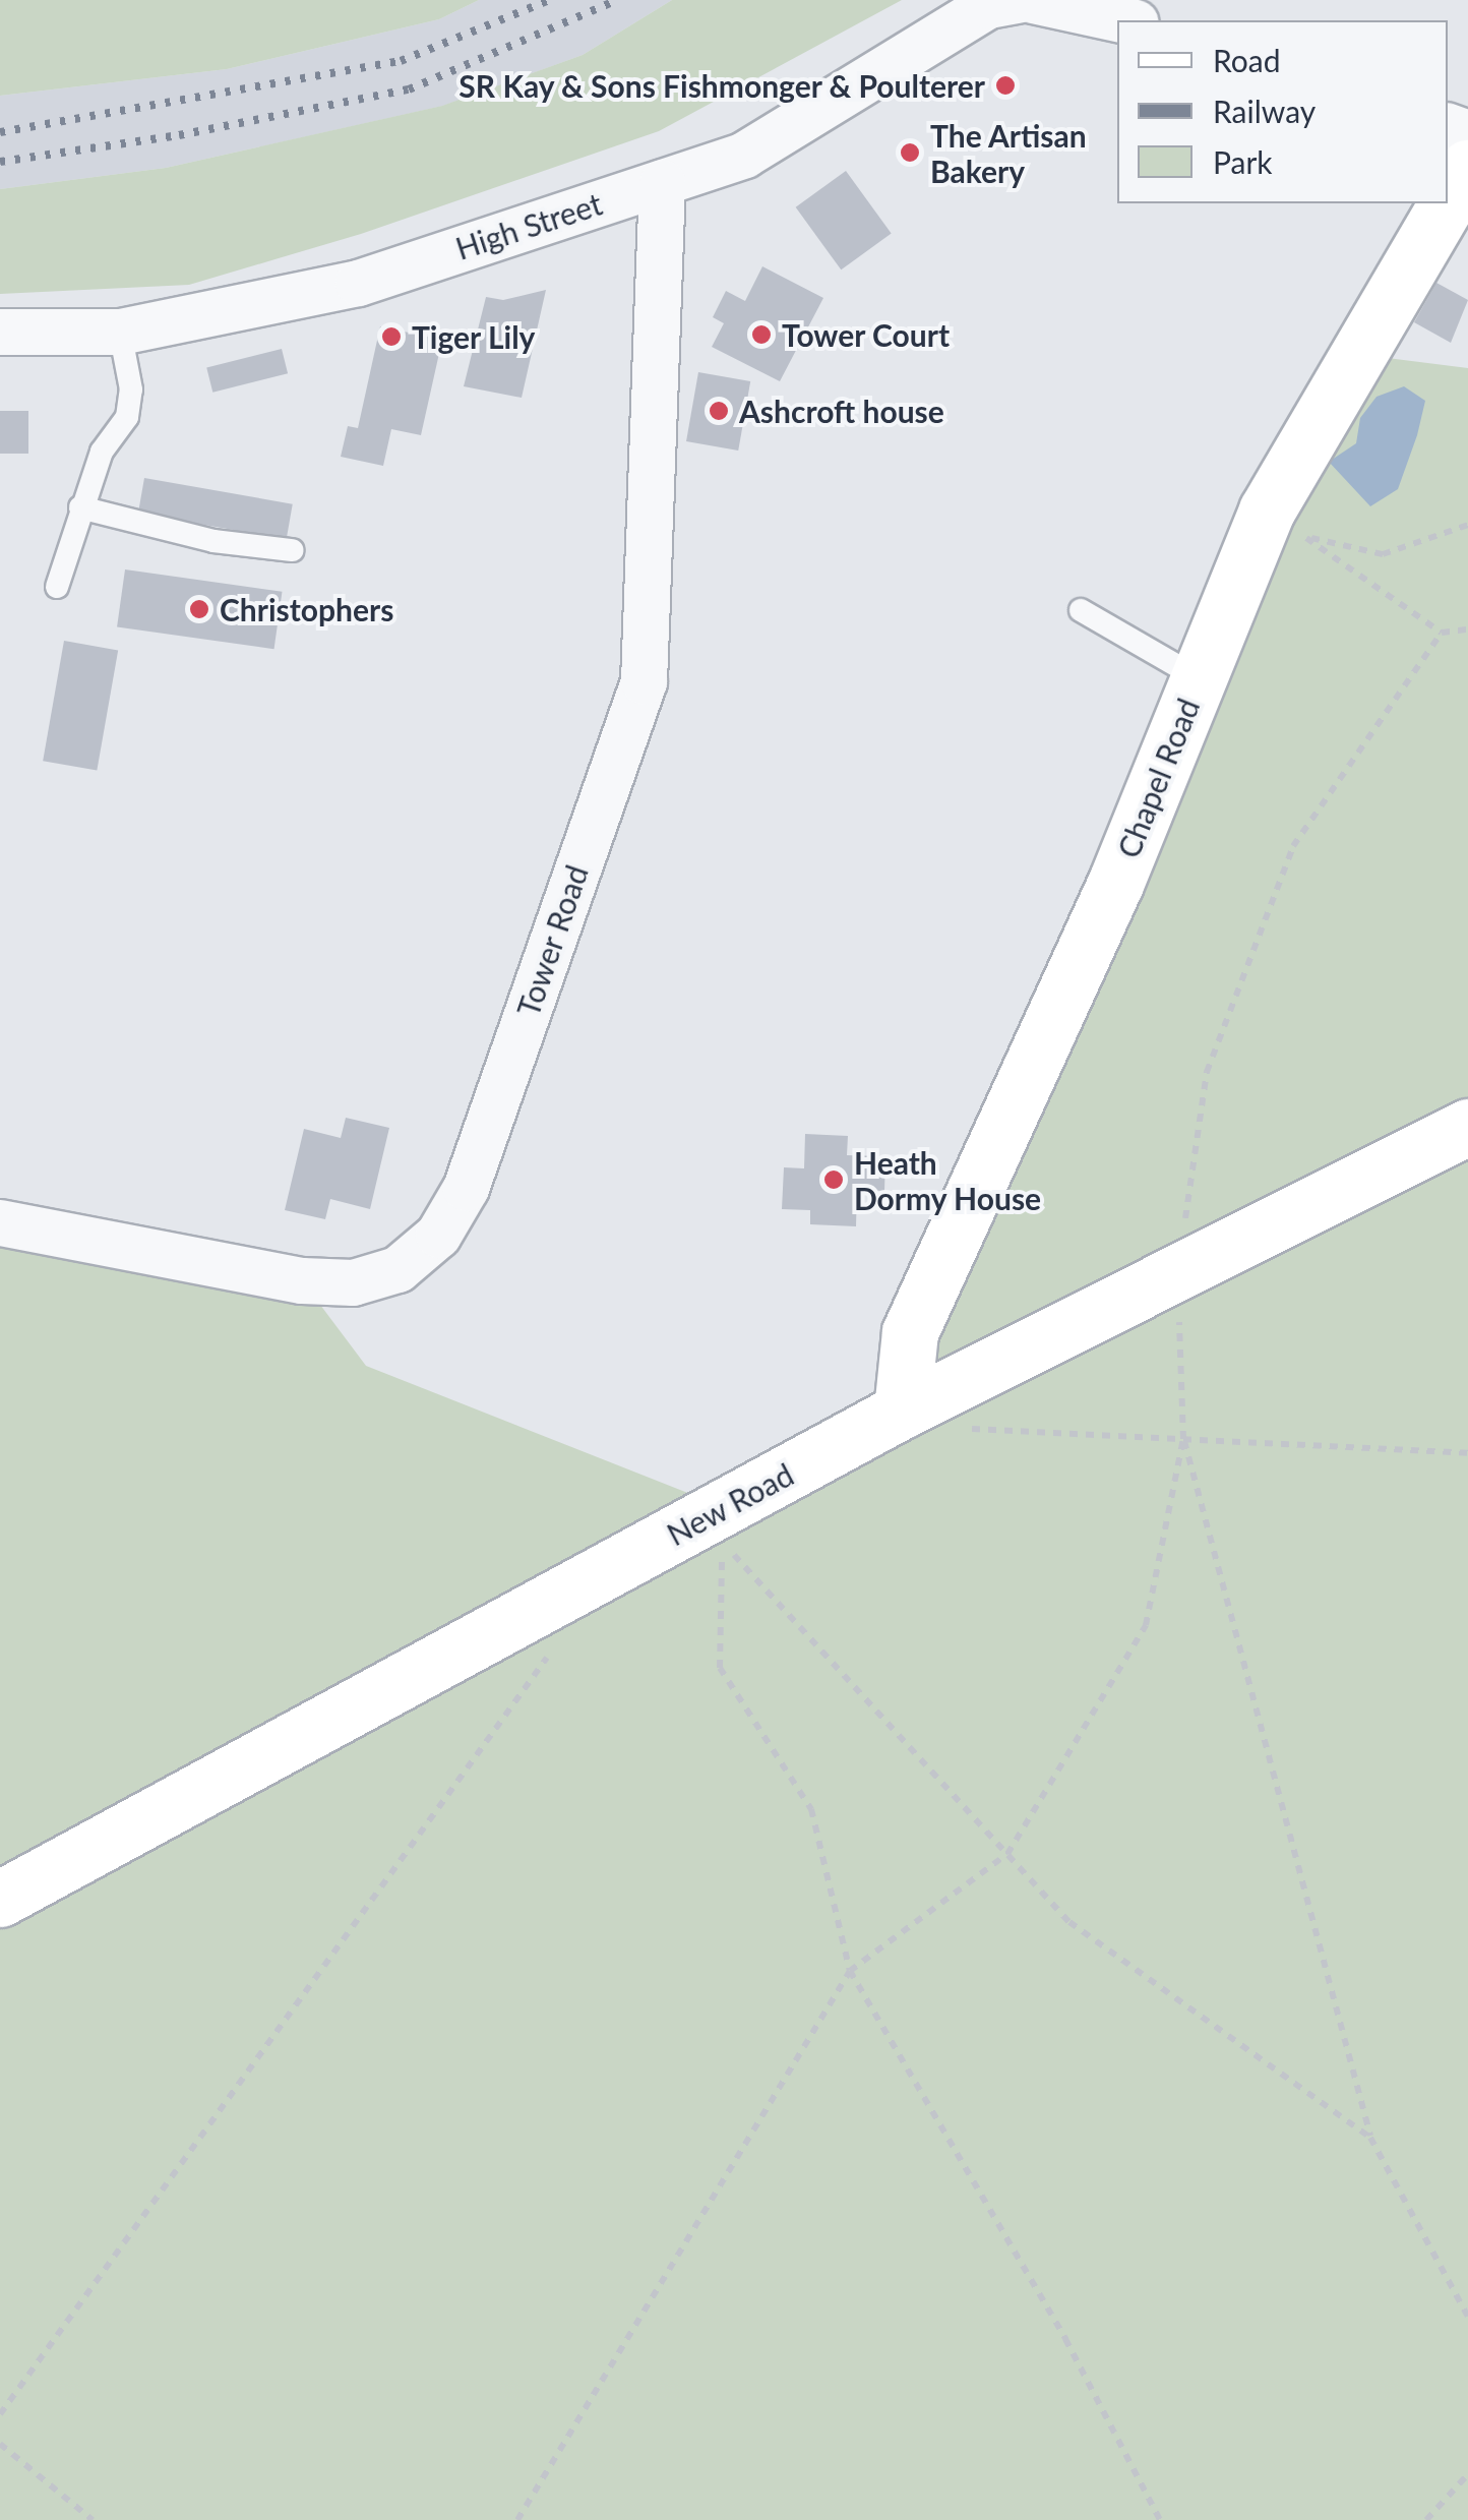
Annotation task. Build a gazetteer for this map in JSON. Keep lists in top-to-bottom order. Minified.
{"streets":{"main road":["Chapel Road","New Road"],"street":["High Street","Tower Road"]},"crossings":[["High Street","Tower Road"],["Chapel Road","New Road"]],"places":["SR Kay & Sons Fishmonger & Poulterer","The Artisan Bakery","Tower Court","Tiger Lily","Ashcroft house","Christophers","Heath Dormy House"],"legend":["Road","Railway","Park"]}
